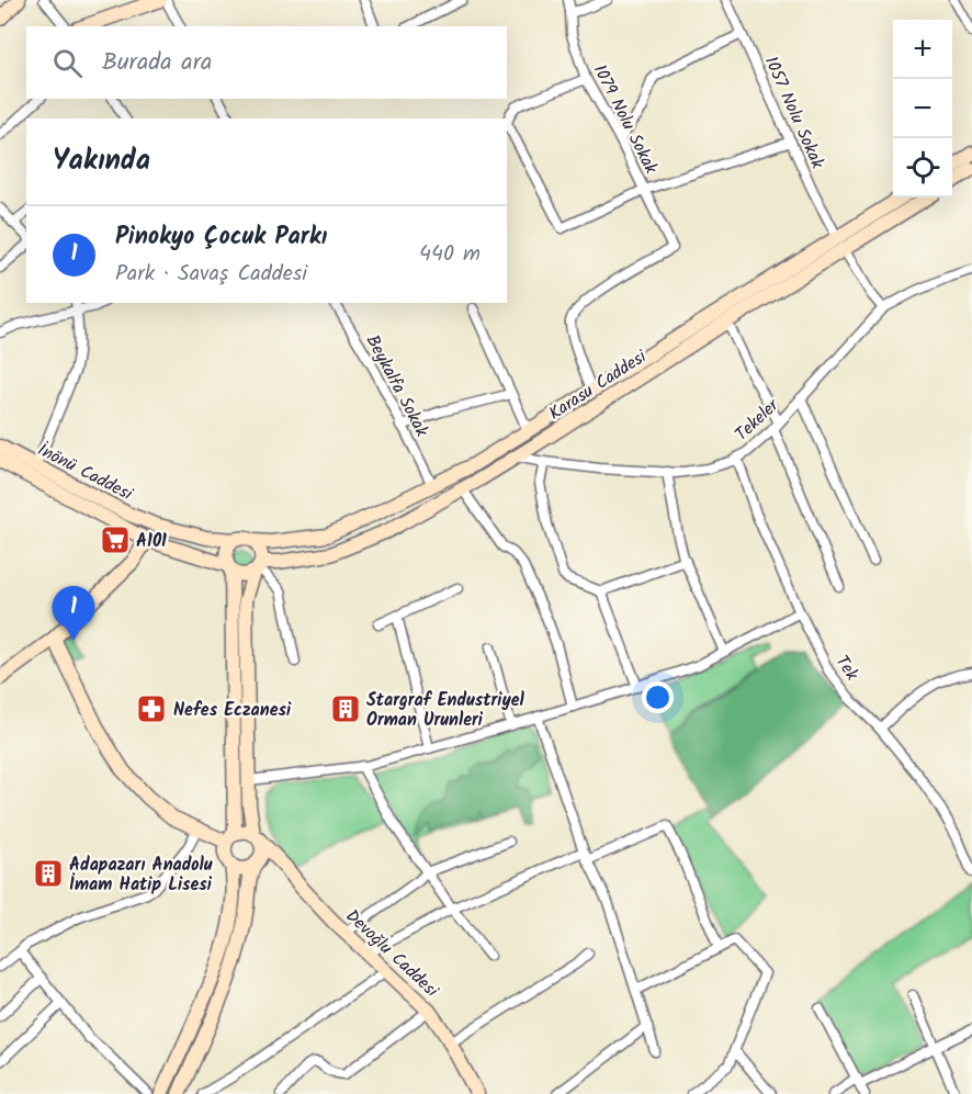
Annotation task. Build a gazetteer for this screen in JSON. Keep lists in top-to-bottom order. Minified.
{"streets":{"main road":["Karasu Caddesi","İnönü Caddesi","Devoğlu Caddesi"],"street":["1057 Nolu Sokak","1079 Nolu Sokak","Beykalfa Sokak","Tekeler","Tek"]},"crossings":[["1057 Nolu Sokak","Karasu Caddesi"],["1057 Nolu Sokak","Tekeler"],["1079 Nolu Sokak","Karasu Caddesi"],["Karasu Caddesi","Beykalfa Sokak"],["Karasu Caddesi","Tekeler"],["Karasu Caddesi","İnönü Caddesi"],["Tekeler","Tek"]],"places":{"supermarket":["A101"],"pharmacy":["Nefes Eczanesi"],"building":["Stargraf Endustriyel Orman Urunleri","Adapazarı Anadolu İmam Hatip Lisesi"]},"page":{"map_buttons":["+","−"],"search":"Burada ara","heading":"Yakında","list":[{"mark":"1","name":"Pinokyo Çocuk Parkı","note":"Park · Savaş Caddesi","value":"440 m"}],"pins":"1"}}
